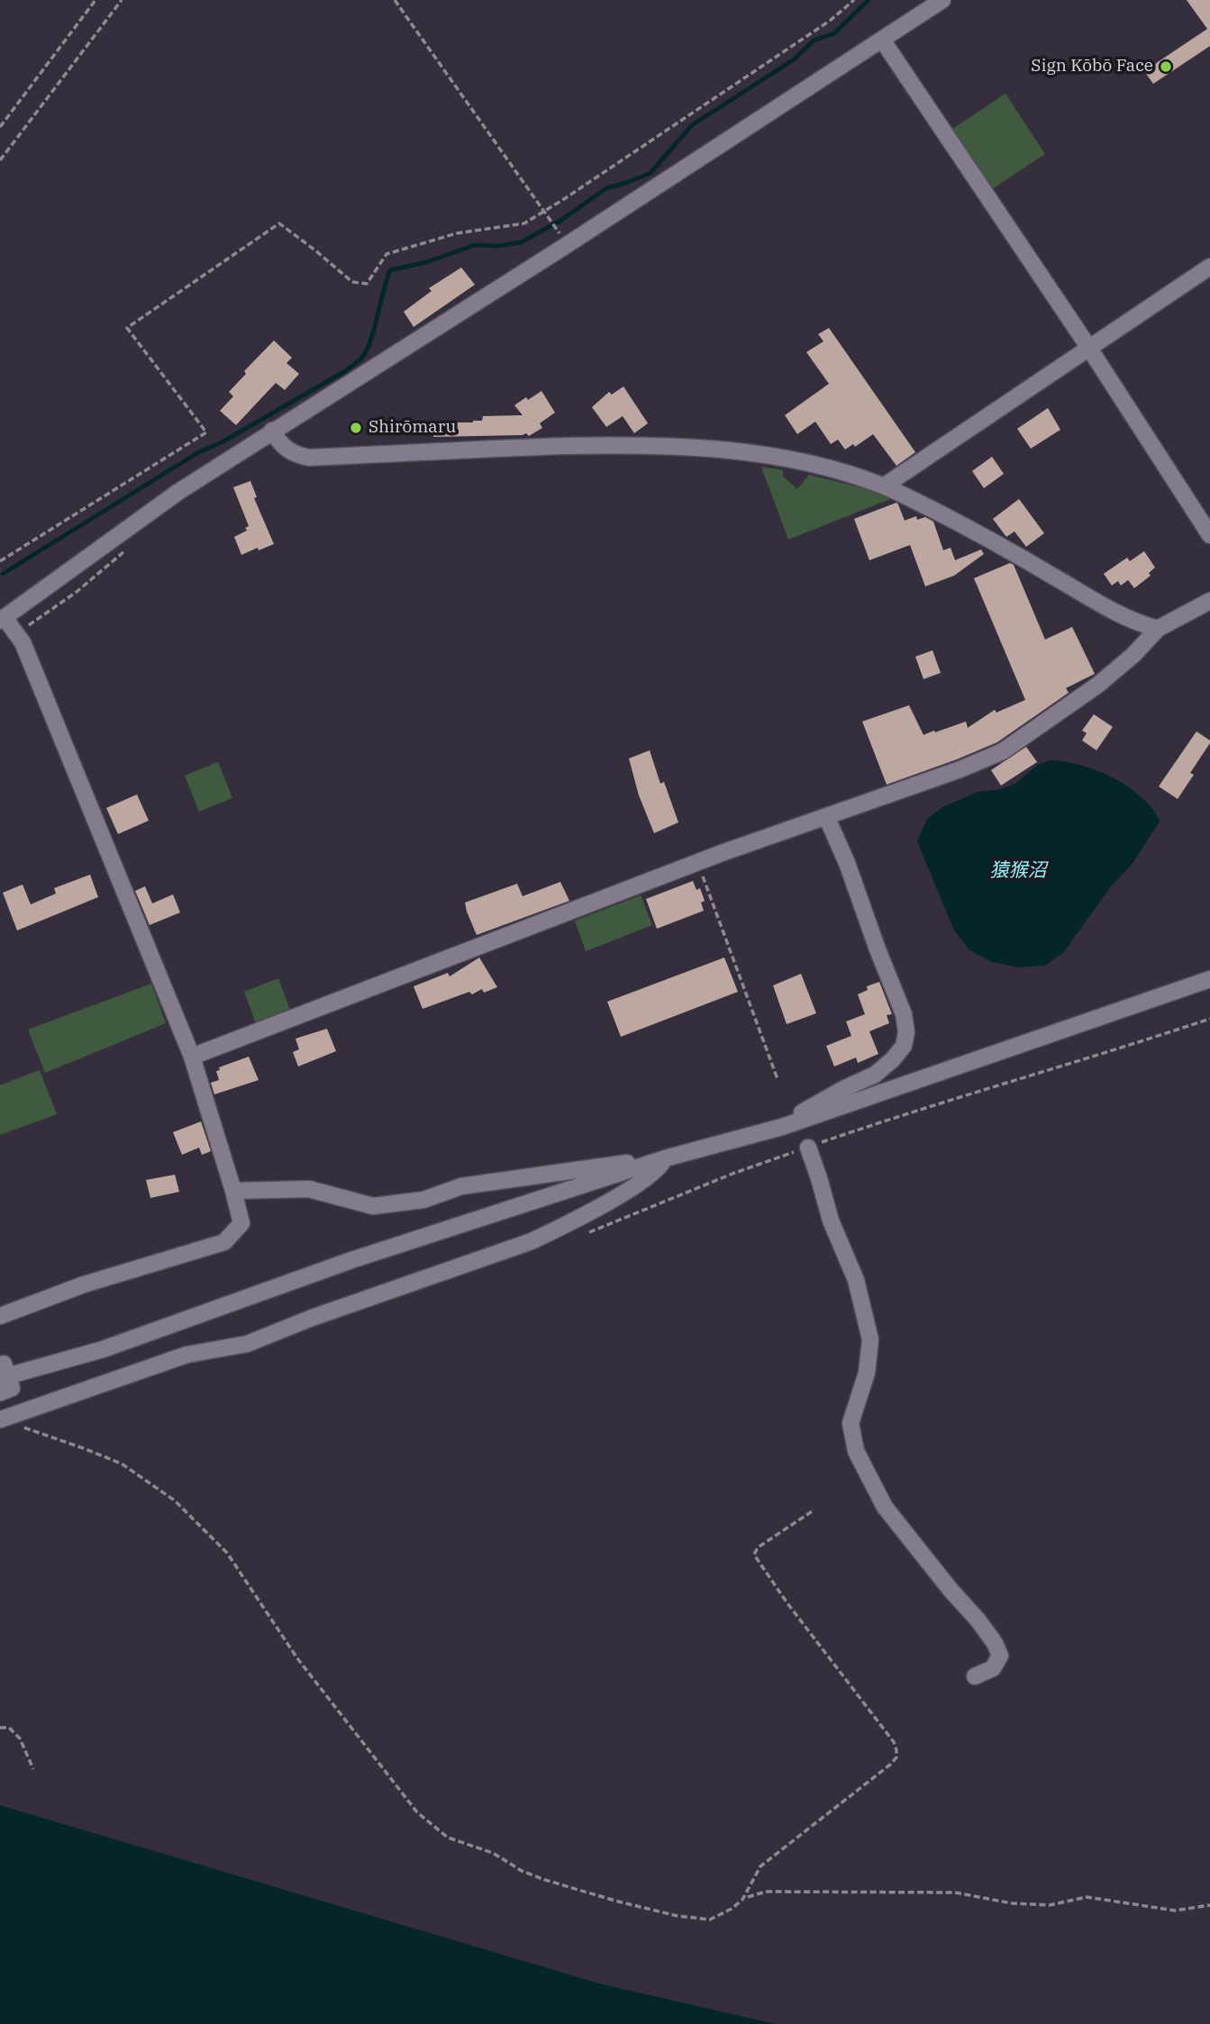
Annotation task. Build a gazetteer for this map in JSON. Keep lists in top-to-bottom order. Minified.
{"water":["猿猴沼"],"places":["Sign Kōbō Face","Shirōmaru"]}
